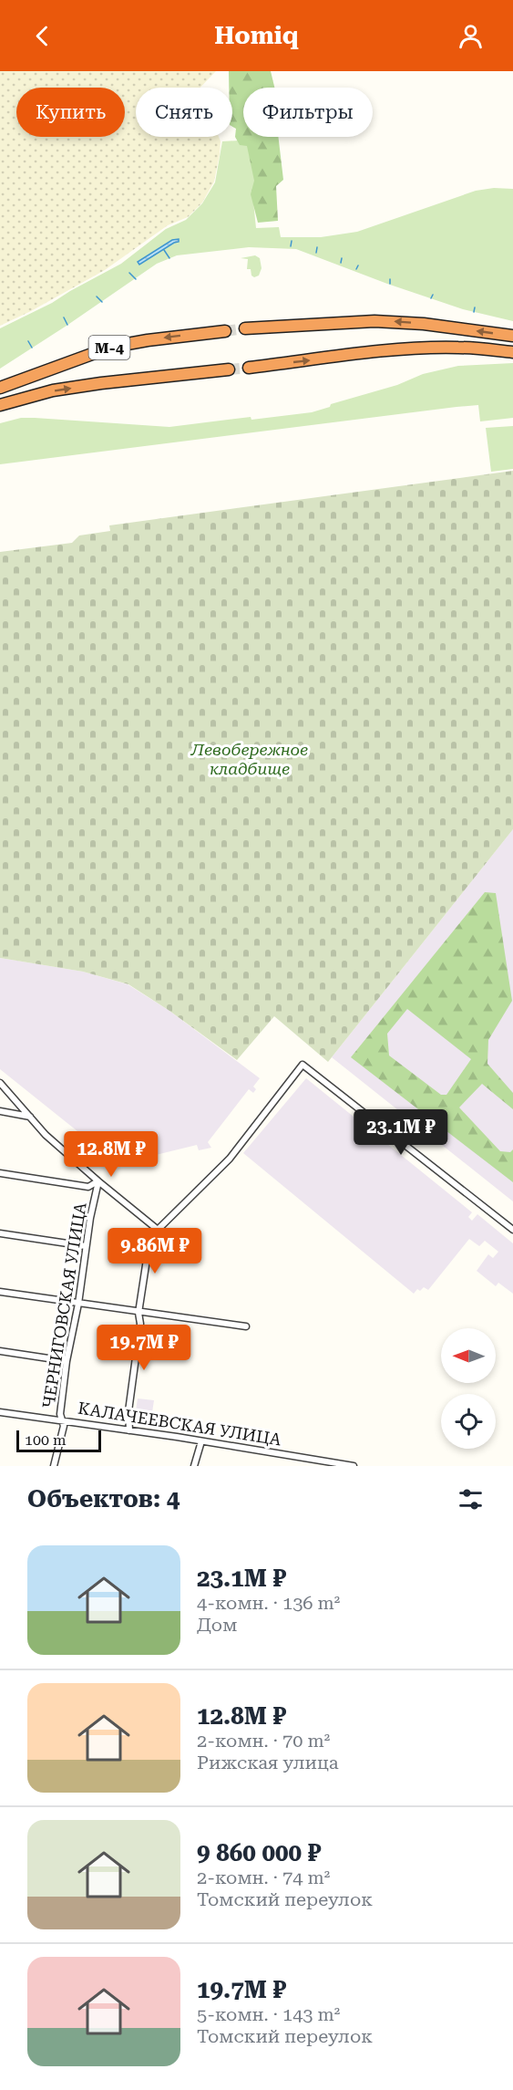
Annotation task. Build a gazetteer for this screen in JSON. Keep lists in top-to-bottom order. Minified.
{"streets":{"highway":["М-4"],"street":["ЧЕРНИГОВСКАЯ УЛИЦА","КАЛАЧЕЕВСКАЯ УЛИЦА"]},"crossings":[["ЧЕРНИГОВСКАЯ УЛИЦА","КАЛАЧЕЕВСКАЯ УЛИЦА"]],"parks":["Левобережное кладбище"],"scale_bar":"100 m","north":"left","page":{"header":"Homiq","chip":["Купить","Снять","Фильтры"],"price":["23.1M ₽","12.8M ₽","9.86M ₽","19.7M ₽"],"scale":"100 m","heading":"Объектов: 4","list":[{"name":"23.1M ₽","note":"4-комн. · 136 m² · Дом"},{"name":"12.8M ₽","note":"2-комн. · 70 m² · Рижская улица"},{"name":"9 860 000 ₽","note":"2-комн. · 74 m² · Томский переулок"},{"name":"19.7M ₽","note":"5-комн. · 143 m² · Томский переулок"}]}}
